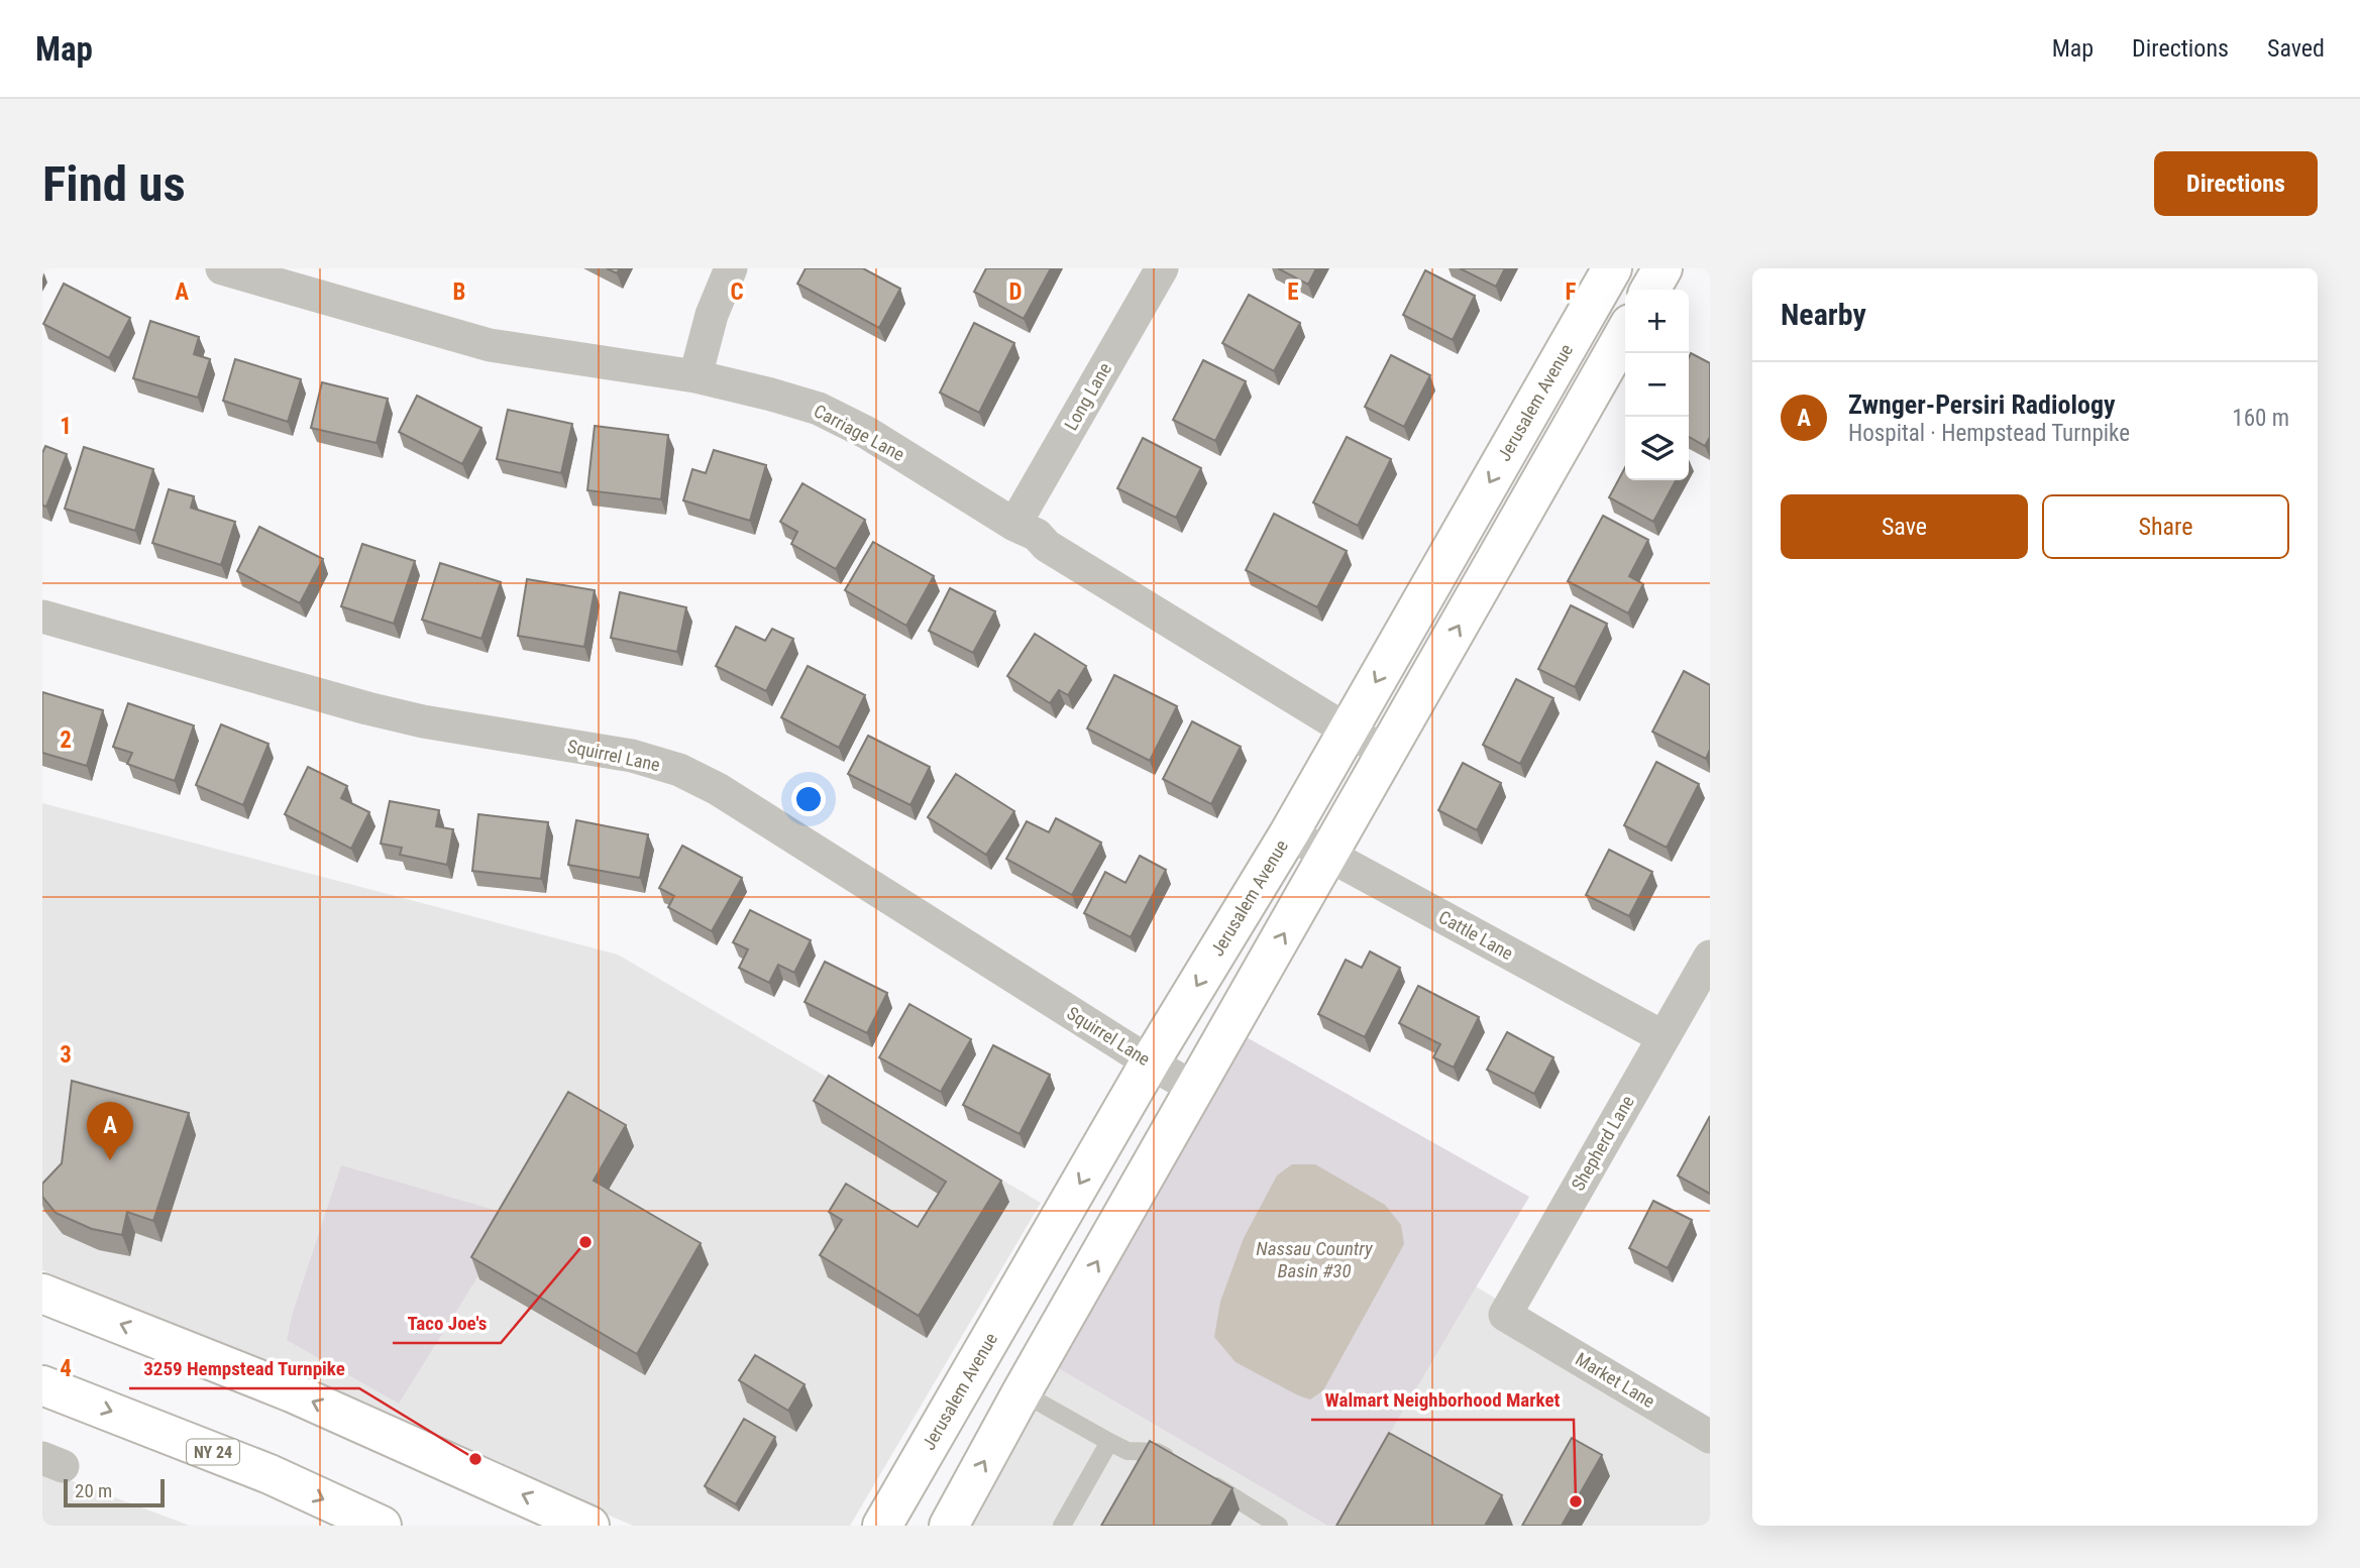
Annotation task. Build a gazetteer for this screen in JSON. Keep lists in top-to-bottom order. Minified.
{"streets":{"main road":["Jerusalem Avenue","NY 24"],"street":["Long Lane","Carriage Lane","Squirrel Lane","Cattle Lane","Shepherd Lane","Market Lane"]},"crossings":[["Long Lane","Carriage Lane"],["Jerusalem Avenue","Carriage Lane"],["Jerusalem Avenue","Squirrel Lane"],["Jerusalem Avenue","Cattle Lane"],["Cattle Lane","Shepherd Lane"],["Shepherd Lane","Market Lane"]],"water":["Nassau Country Basin #30"],"places":["Taco Joe's","3259 Hempstead Turnpike","Walmart Neighborhood Market"],"scale_bar":"20 m","page":{"header":"Map","nav":["Map","Directions","Saved"],"buttons":["Directions",["Save","Share"]],"title":"Find us","heading":"Nearby","map_buttons":["+","−"],"list":[{"mark":"A","name":"Zwnger-Persiri Radiology","note":"Hospital · Hempstead Turnpike","value":"160 m"}],"pins":"A","scale":"20 m"},"grid":{"columns":["A","B","C","D","E","F"],"rows":["1","2","3","4"]}}
